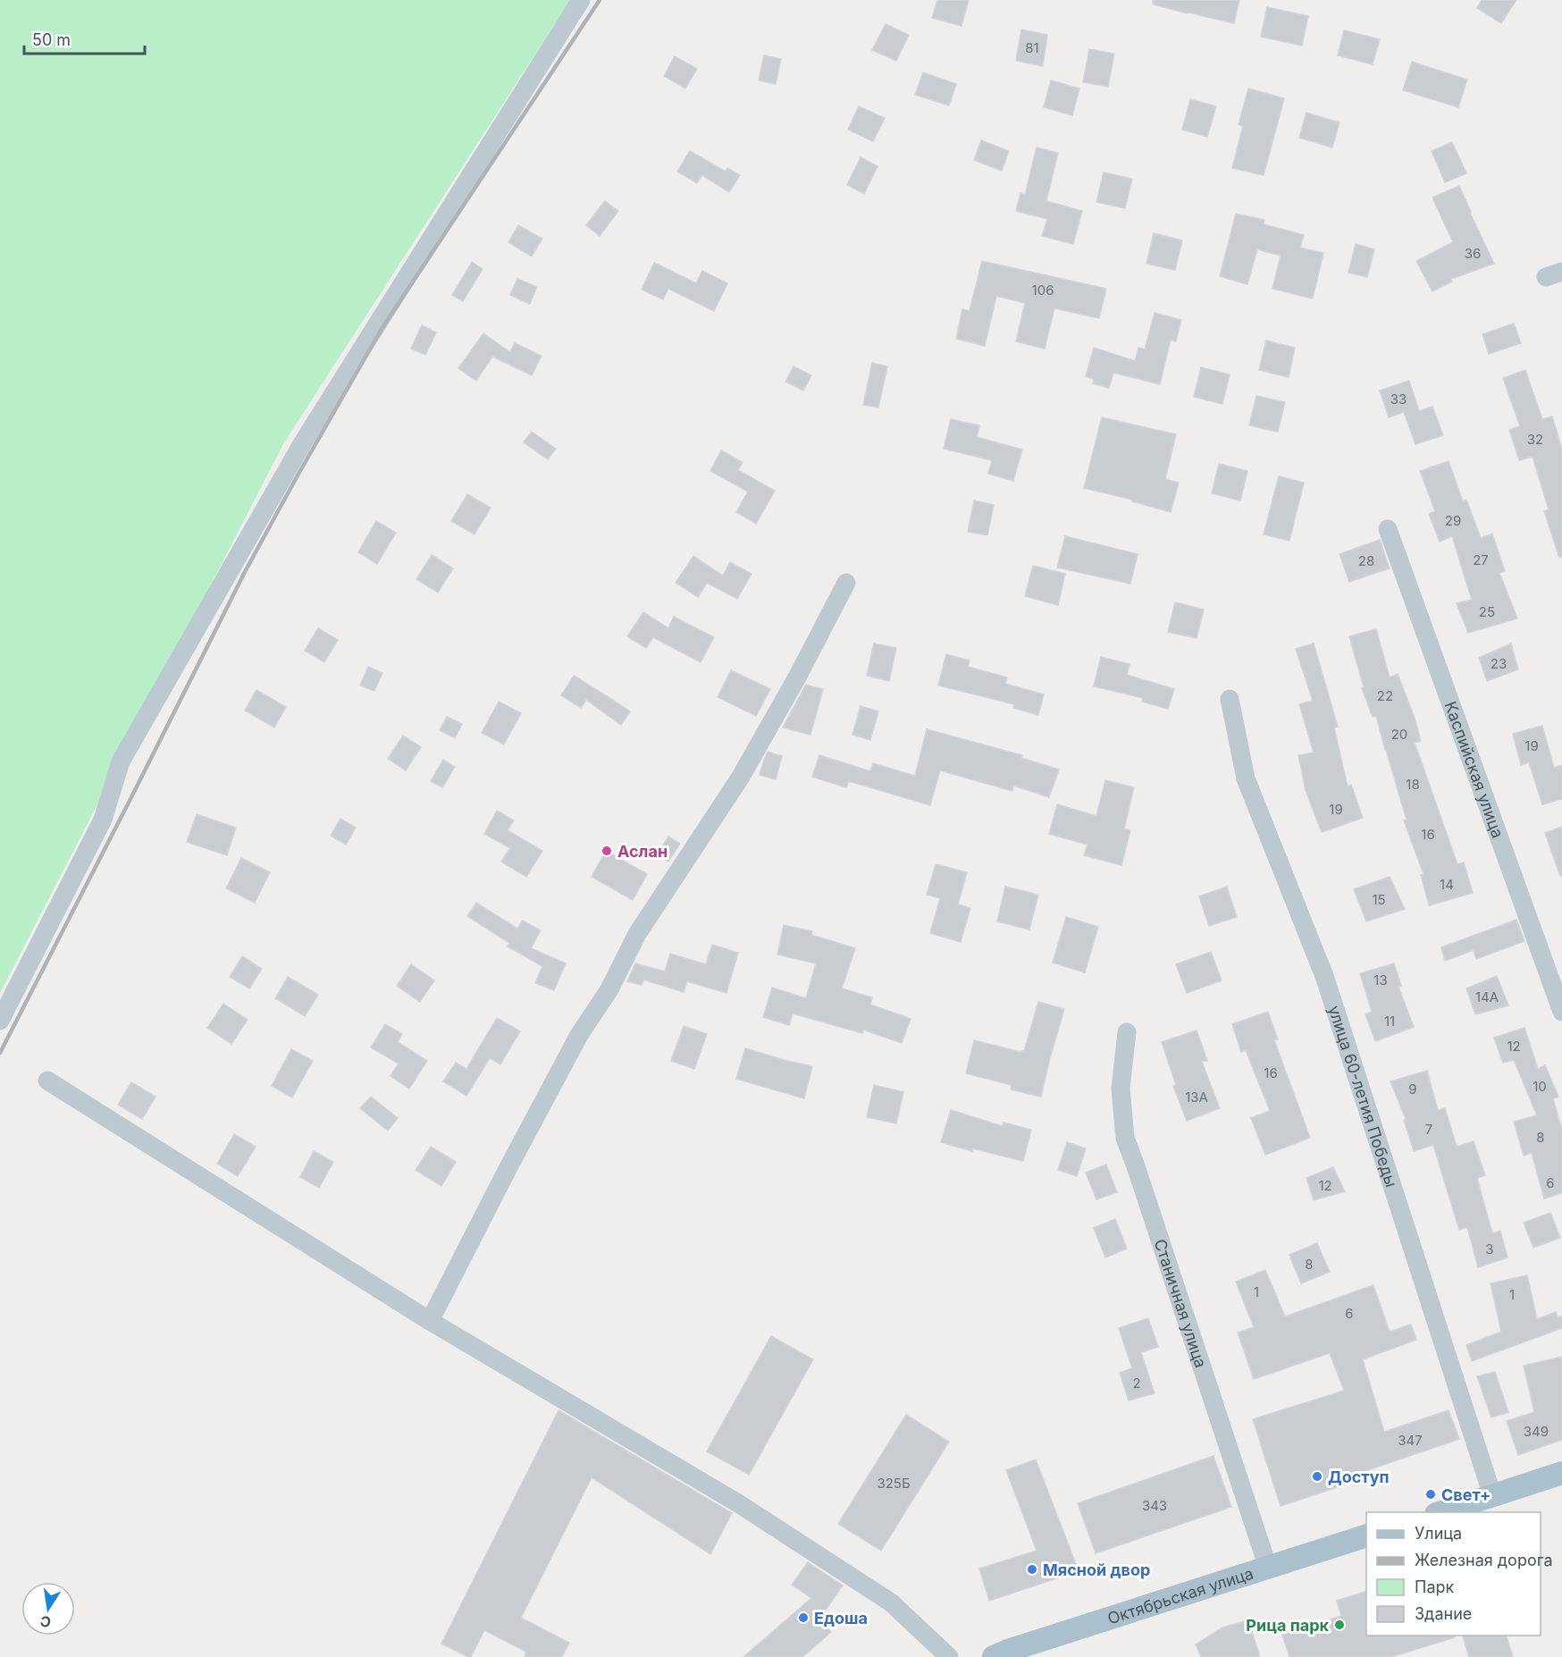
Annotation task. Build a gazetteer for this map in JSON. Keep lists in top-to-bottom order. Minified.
{"streets":{"main road":["Октябрьская улица"],"street":["Каспийская улица","улица 60-летия Победы","Станичная улица"]},"crossings":[["Станичная улица","Октябрьская улица"]],"places":["Аслан","Доступ","Свет+","Мясной двор","Едоша","Рица парк"],"house_numbers":["81","36","106","33","32","29","27","28","25","23","22","20","19","18","19","16","14","15","13","14А","11","12","16","10","9","13А","7","8","6","12","3","8","1","1","6","2","349","347","325Б","343"],"legend":["Улица","Железная дорога","Парк","Здание"],"scale_bar":"50 m","north":"bottom"}
